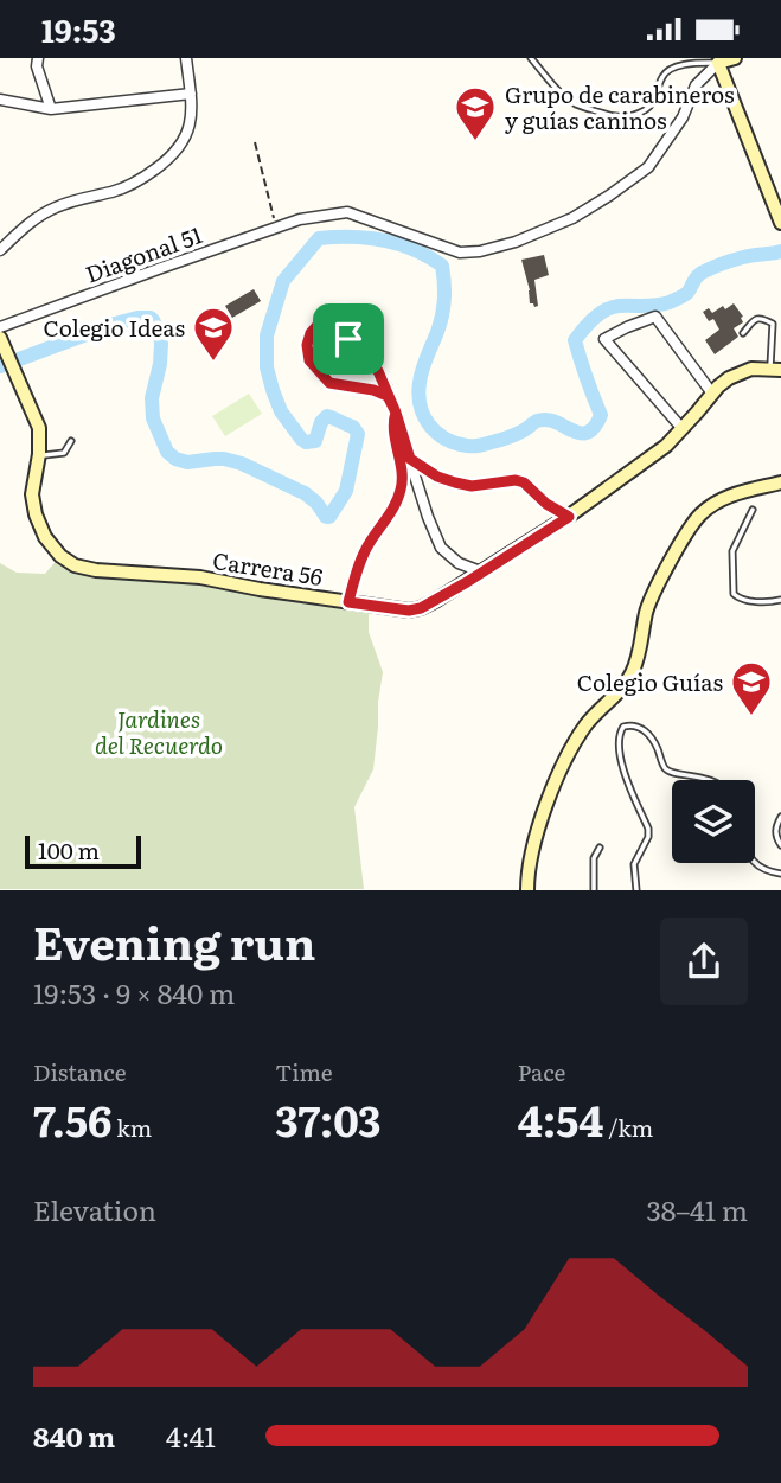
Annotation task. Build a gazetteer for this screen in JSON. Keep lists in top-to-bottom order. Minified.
{"streets":{"street":["Diagonal 51","Carrera 56"]},"parks":["Jardines del Recuerdo"],"places":{"school or university":["Grupo de carabineros y guías caninos","Colegio Ideas","Colegio Guías"]},"scale_bar":"100 m","page":{"status":"19:53","scale":"100 m","heading":["Evening run","19:53 · 9 × 840 m"],"stats":[["Distance","7.56 km"],["Time","37:03"],["Pace","4:54 /km"]],"chart":["Elevation","38–41 m"],"list":[{"name":"840 m","note":"4:41"}]}}
